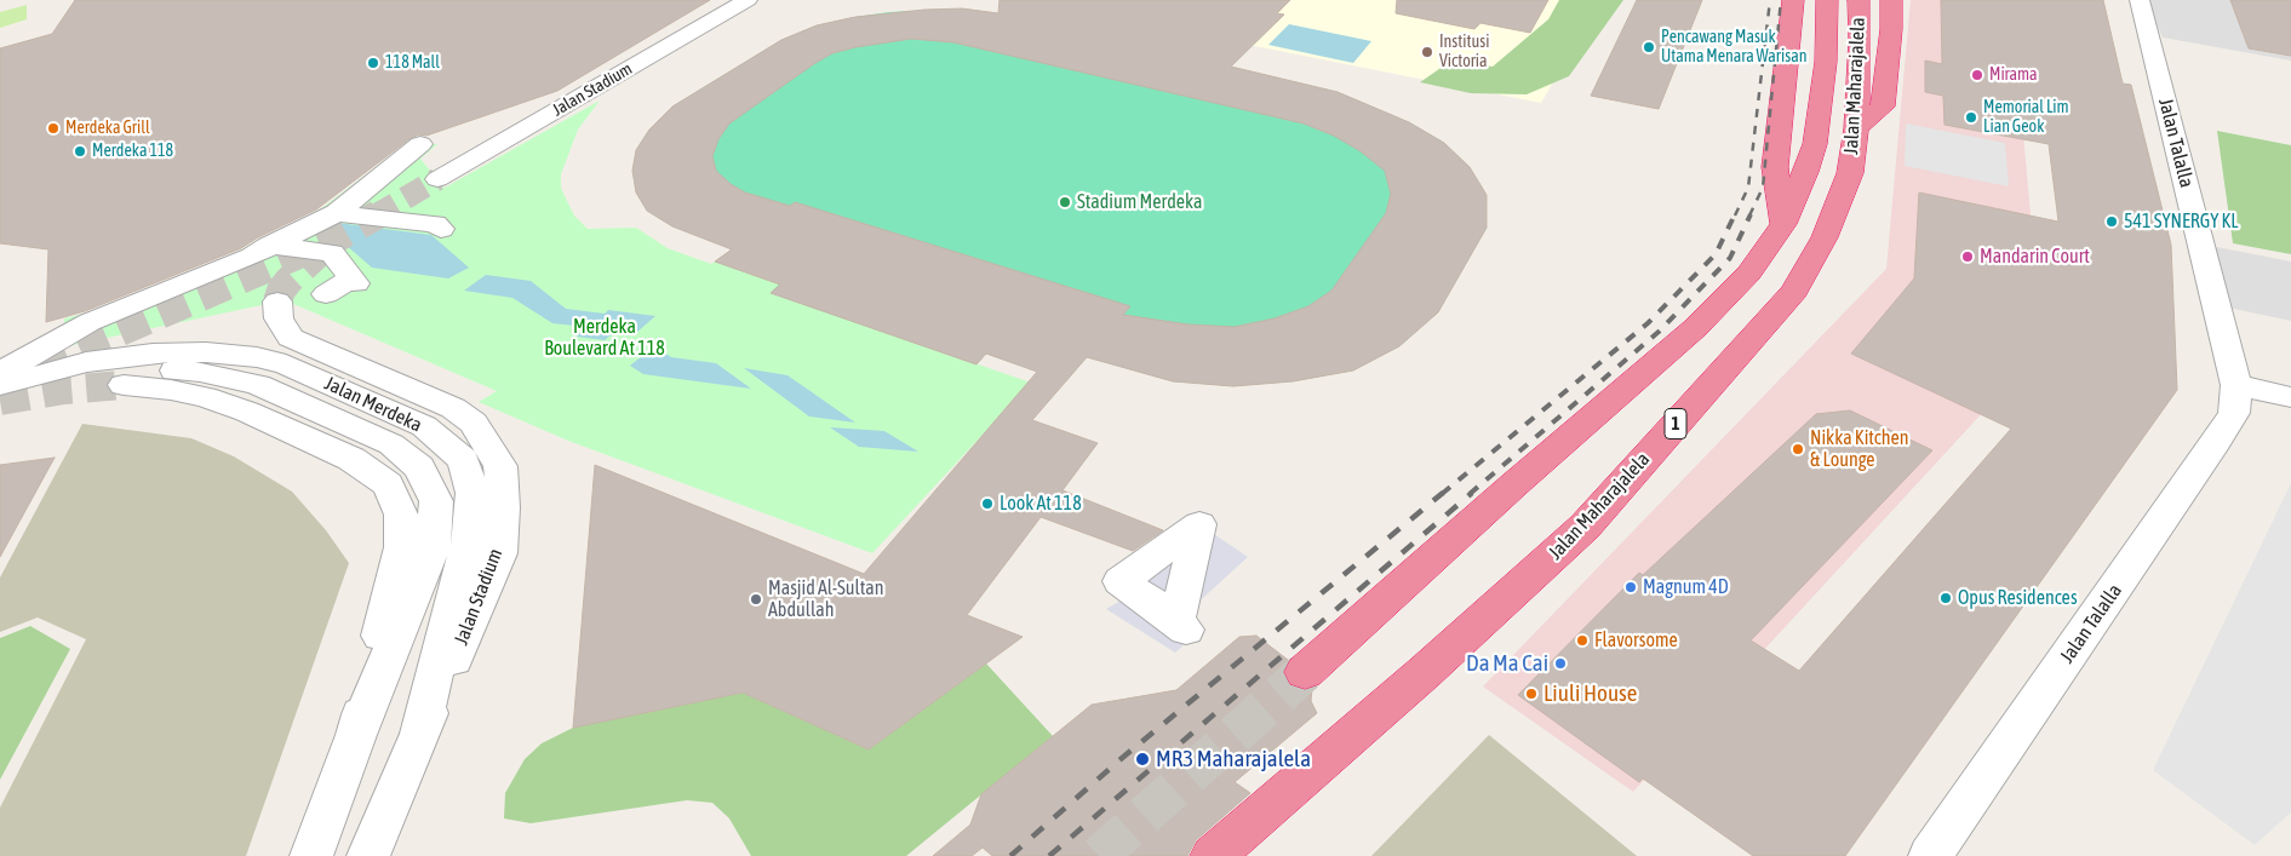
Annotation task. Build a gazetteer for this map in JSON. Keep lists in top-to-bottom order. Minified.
{"streets":{"highway":["Jalan Maharajalela","1"],"street":["Jalan Stadium","Jalan Talalla","Jalan Merdeka"]},"crossings":[["Jalan Stadium","Jalan Merdeka"]],"parks":["Merdeka Boulevard At 118"],"places":["Pencawang Masuk Utama Menara Warisan","Institusi Victoria","118 Mall","Mirama","Memorial Lim Lian Geok","Merdeka Grill","Merdeka 118","Stadium Merdeka","541 SYNERGY KL","Mandarin Court","Nikka Kitchen & Lounge","Look At 118","Magnum 4D","Opus Residences","Masjid Al-Sultan Abdullah","Flavorsome","Da Ma Cai","Liuli House","MR3 Maharajalela"]}
